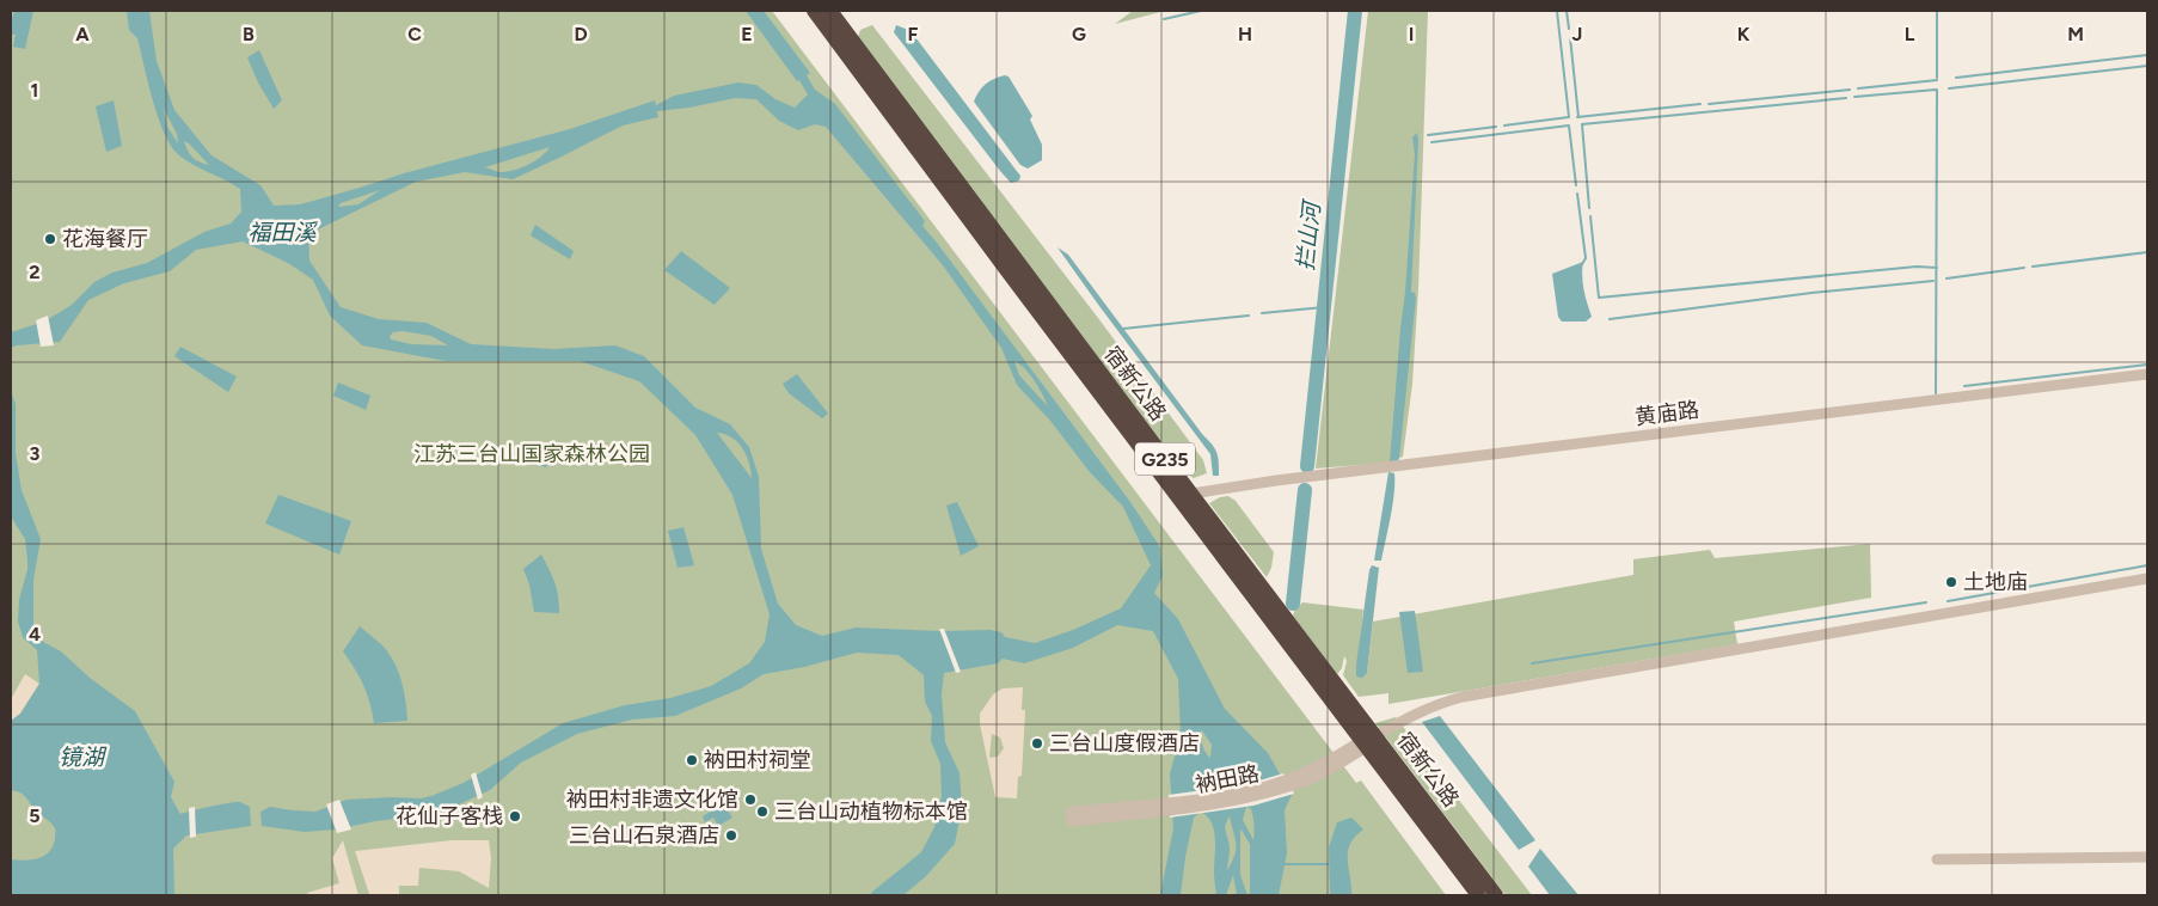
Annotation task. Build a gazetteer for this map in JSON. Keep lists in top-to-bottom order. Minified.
{"streets":{"highway":["宿新公路","G235"],"street":["黄庙路","衲田路"]},"crossings":[["宿新公路","黄庙路"],["宿新公路","衲田路"]],"water":["福田溪","拦山河","镜湖"],"parks":["江苏三台山国家森林公园"],"places":["花海餐厅","土地庙","三台山度假酒店","衲田村祠堂","衲田村非遗文化馆","三台山动植物标本馆","花仙子客栈","三台山石泉酒店"],"grid":{"columns":["A","B","C","D","E","F","G","H","I","J","K","L","M"],"rows":["1","2","3","4","5"]}}
